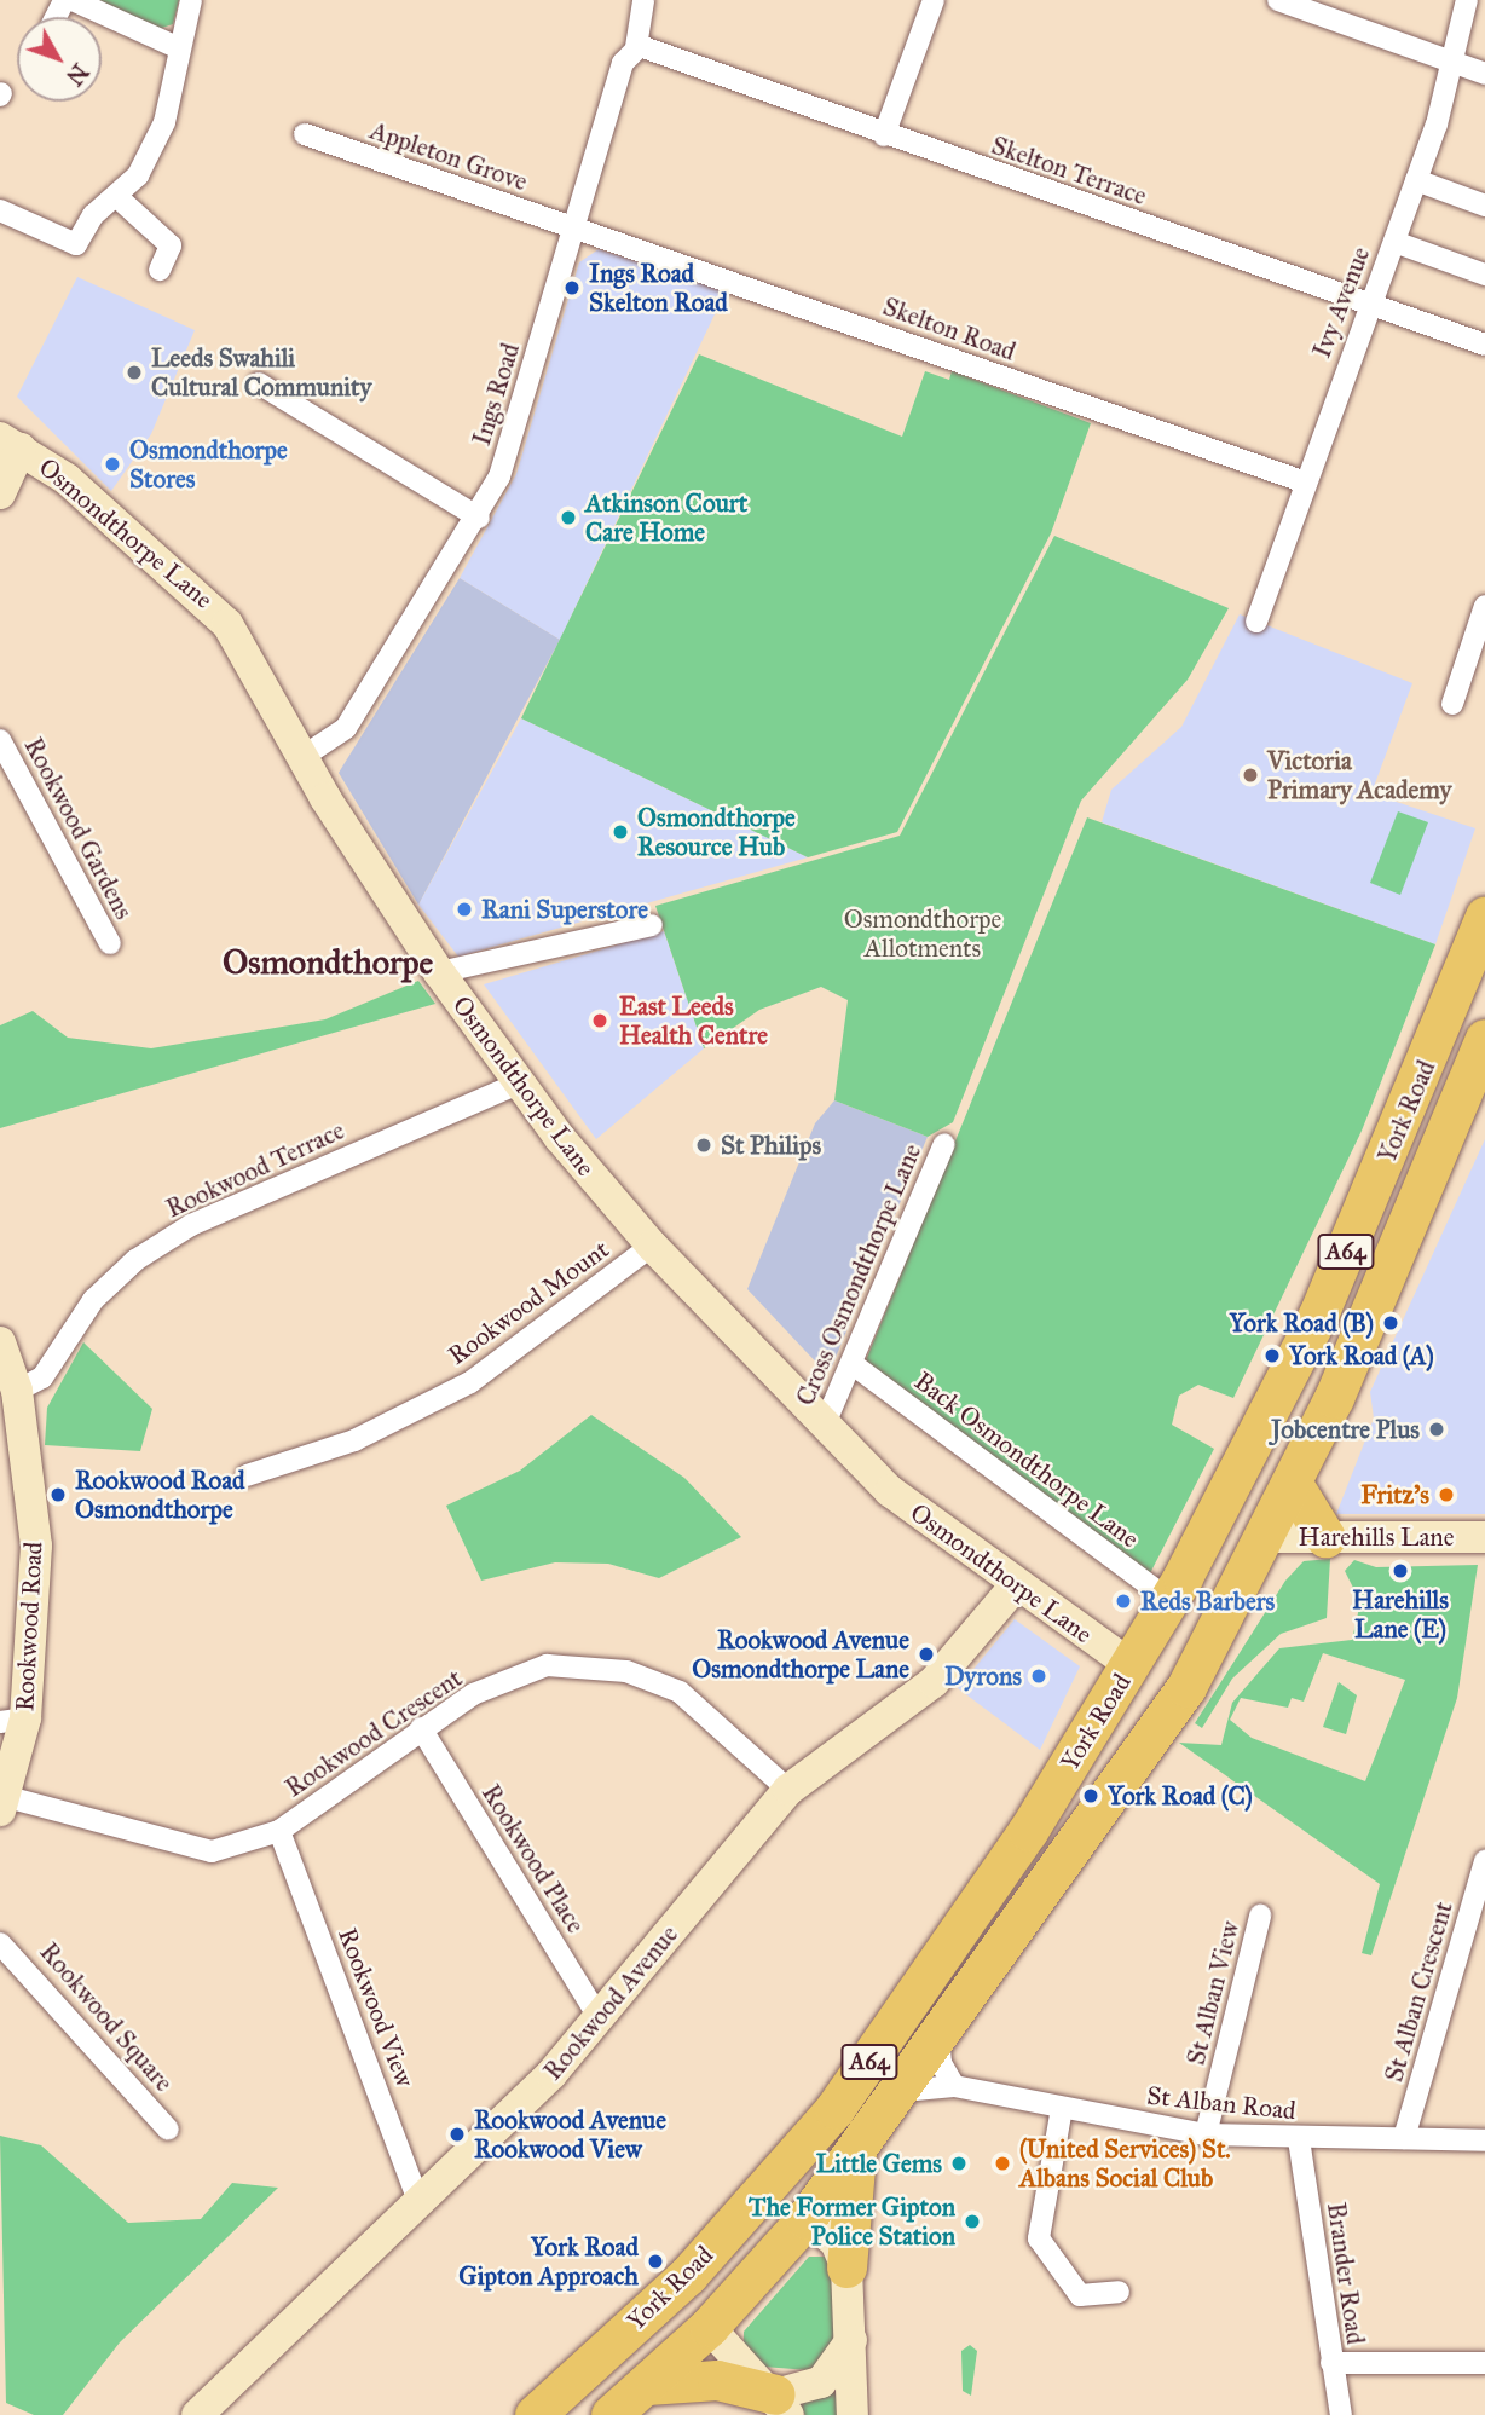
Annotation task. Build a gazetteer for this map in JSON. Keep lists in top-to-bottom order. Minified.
{"streets":{"highway":["York Road","A64"],"street":["Appleton Grove","Skelton Terrace","Ivy Avenue","Skelton Road","Ings Road","Osmondthorpe Lane","Rookwood Gardens","Rookwood Terrace","Cross Osmondthorpe Lane","Rookwood Mount","Back Osmondthorpe Lane","Harehills Lane","Rookwood Road","Rookwood Crescent","Rookwood Place","St Alban Crescent","St Alban View","Rookwood Avenue","Rookwood View","Rookwood Square","St Alban Road","Brander Road"]},"crossings":[["Appleton Grove","Skelton Road"],["Appleton Grove","Ings Road"],["Skelton Terrace","Ivy Avenue"],["Skelton Terrace","Ings Road"],["Ivy Avenue","Skelton Road"],["Skelton Road","Ings Road"],["Ings Road","Osmondthorpe Lane"],["Osmondthorpe Lane","York Road"],["Osmondthorpe Lane","Rookwood Terrace"],["Osmondthorpe Lane","Cross Osmondthorpe Lane"],["Osmondthorpe Lane","Rookwood Mount"],["Osmondthorpe Lane","Rookwood Avenue"],["York Road","Back Osmondthorpe Lane"],["York Road","Harehills Lane"],["York Road","St Alban Road"],["Rookwood Terrace","Rookwood Road"],["Cross Osmondthorpe Lane","Back Osmondthorpe Lane"],["Rookwood Road","Rookwood Crescent"],["Rookwood Crescent","Rookwood Place"],["Rookwood Crescent","Rookwood Avenue"],["Rookwood Crescent","Rookwood View"],["Rookwood Place","Rookwood Avenue"],["St Alban Crescent","St Alban Road"],["St Alban View","St Alban Road"],["Rookwood Avenue","Rookwood View"],["St Alban Road","Brander Road"]],"districts":["Osmondthorpe"],"parks":["Osmondthorpe Allotments"],"places":["Ings Road Skelton Road","Leeds Swahili Cultural Community","Osmondthorpe Stores","Atkinson Court Care Home","Victoria Primary Academy","Osmondthorpe Resource Hub","Rani Superstore","East Leeds Health Centre","St Philips","York Road (B)","York Road (A)","Jobcentre Plus","Rookwood Road Osmondthorpe","Fritz's","Harehills Lane (E)","Reds Barbers","Rookwood Avenue Osmondthorpe Lane","Dyrons","York Road (C)","Rookwood Avenue Rookwood View","Little Gems","(United Services) St. Albans Social Club","The Former Gipton Police Station","York Road Gipton Approach"],"north":"bottom right"}
